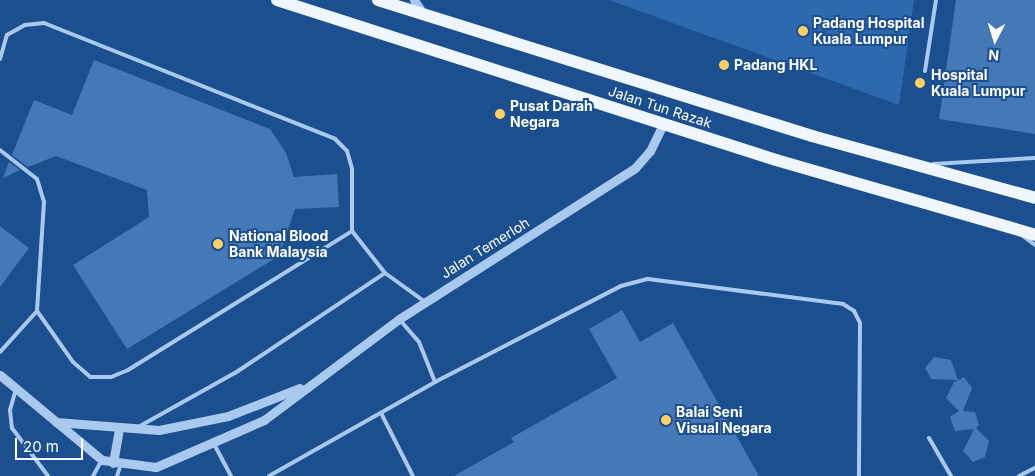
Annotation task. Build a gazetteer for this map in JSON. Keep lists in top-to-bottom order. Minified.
{"streets":{"main road":["Jalan Tun Razak"],"street":["Jalan Temerloh"]},"crossings":[["Jalan Tun Razak","Jalan Temerloh"]],"places":["Padang Hospital Kuala Lumpur","Padang HKL","Hospital Kuala Lumpur","Pusat Darah Negara","National Blood Bank Malaysia","Balai Seni Visual Negara"],"scale_bar":"20 m","north":"bottom"}
